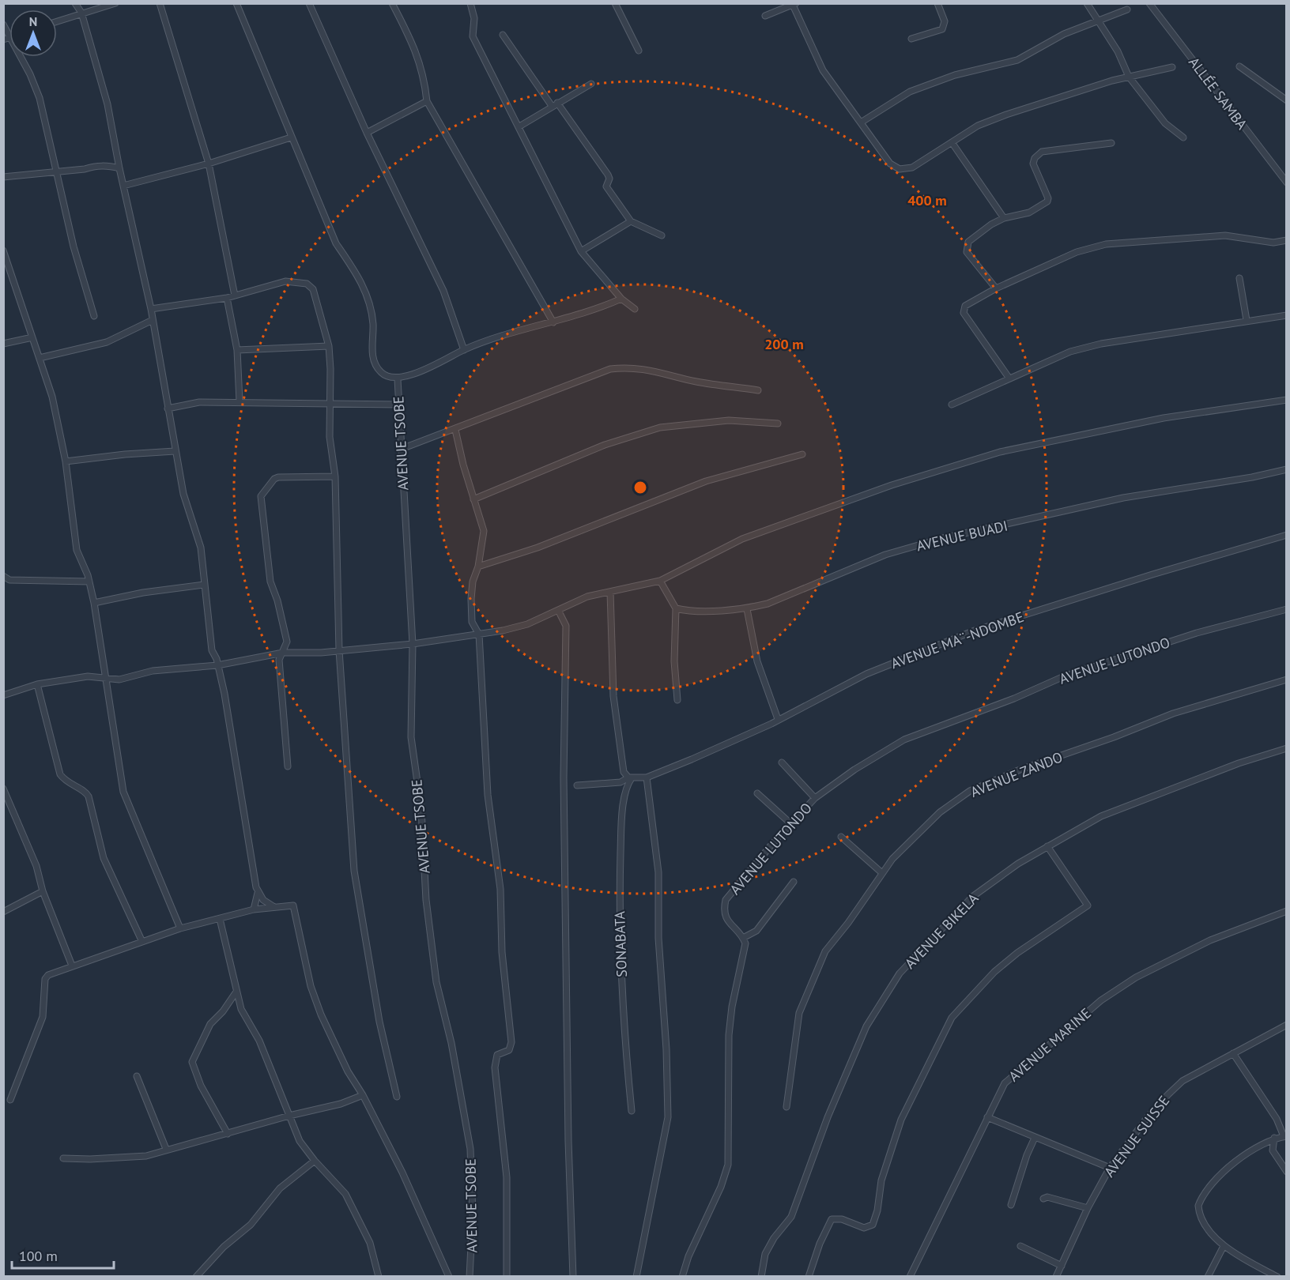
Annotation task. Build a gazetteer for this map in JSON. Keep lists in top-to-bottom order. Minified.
{"streets":{"street":["ALLÉE SAMBA","AVENUE TSOBE","AVENUE BUADI","AVENUE MA¨-NDOMBE","AVENUE LUTONDO","AVENUE ZANDO","AVENUE BIKELA","SONABATA","AVENUE MARINE","AVENUE SUISSE"]},"scale_bar":"100 m","north":"top","rings":["400 m","200 m"]}
